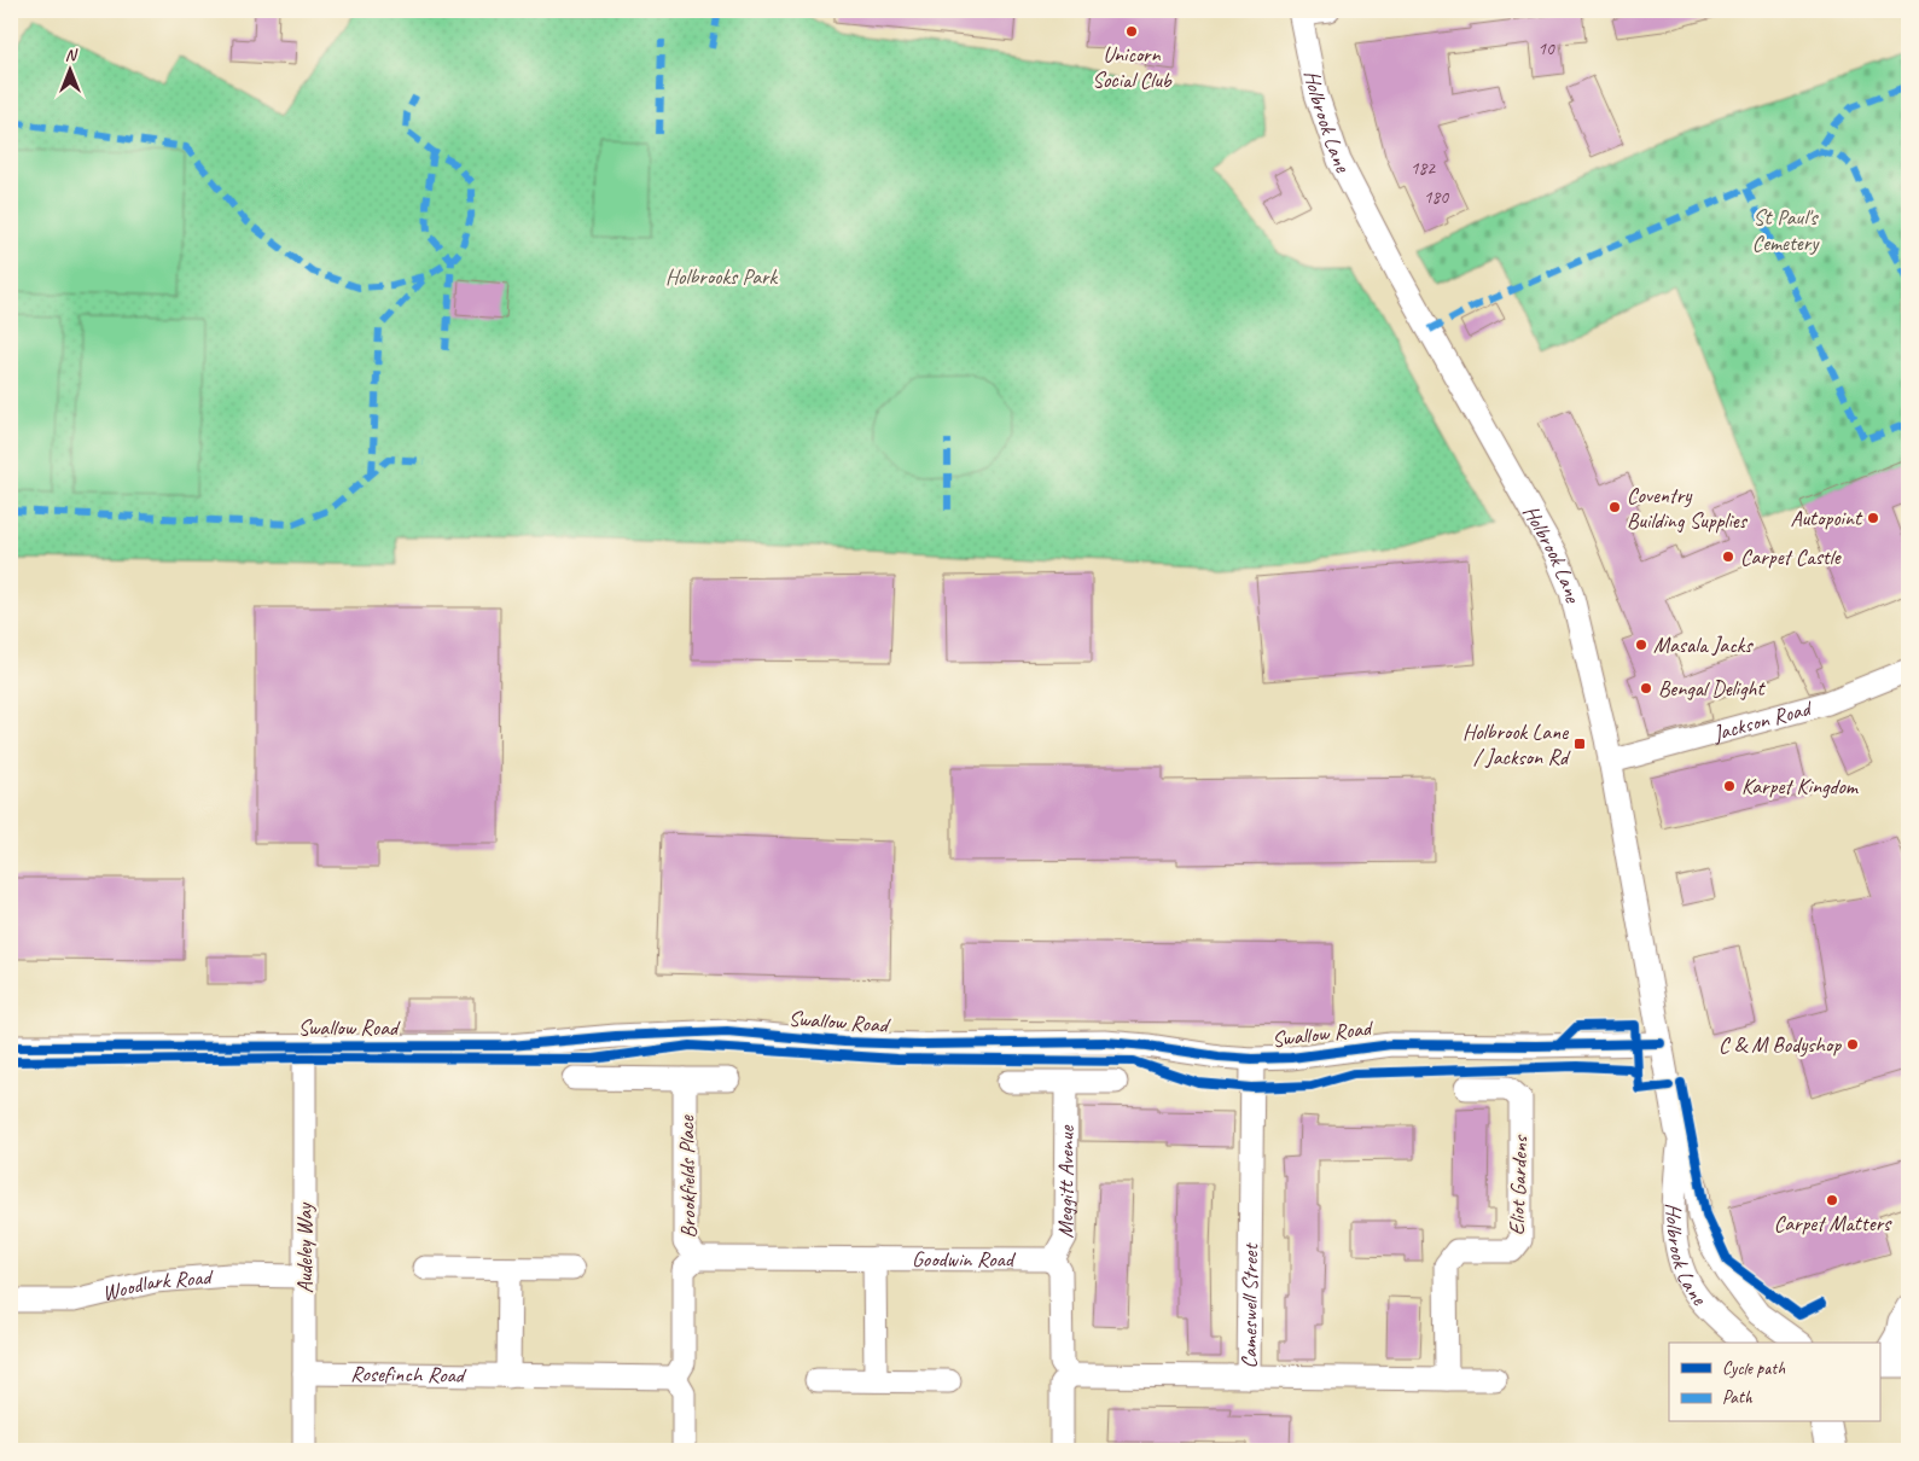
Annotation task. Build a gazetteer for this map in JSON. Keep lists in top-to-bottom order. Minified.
{"streets":{"street":["Holbrook Lane","Jackson Road","Swallow Road","Brookfields Place","Meggitt Avenue","Eliot Gardens","Audeley Way","Goodwin Road","Woodlark Road","Cameswell Street","Rosefinch Road"]},"crossings":[["Holbrook Lane","Jackson Road"],["Holbrook Lane","Swallow Road"],["Swallow Road","Audeley Way"],["Swallow Road","Cameswell Street"],["Brookfields Place","Goodwin Road"],["Brookfields Place","Rosefinch Road"],["Meggitt Avenue","Goodwin Road"],["Meggitt Avenue","Cameswell Street"],["Audeley Way","Woodlark Road"],["Audeley Way","Rosefinch Road"]],"parks":["St Paul's Cemetery","Holbrooks Park"],"places":{"other":["Unicorn Social Club","Coventry Building Supplies","Autopoint","Carpet Castle","Masala Jacks","Bengal Delight","Karpet Kingdom","C & M Bodyshop","Carpet Matters"],"transit":["Holbrook Lane / Jackson Rd"]},"house_numbers":["10","182","180"],"legend":["Cycle path","Path"],"north":"top"}
